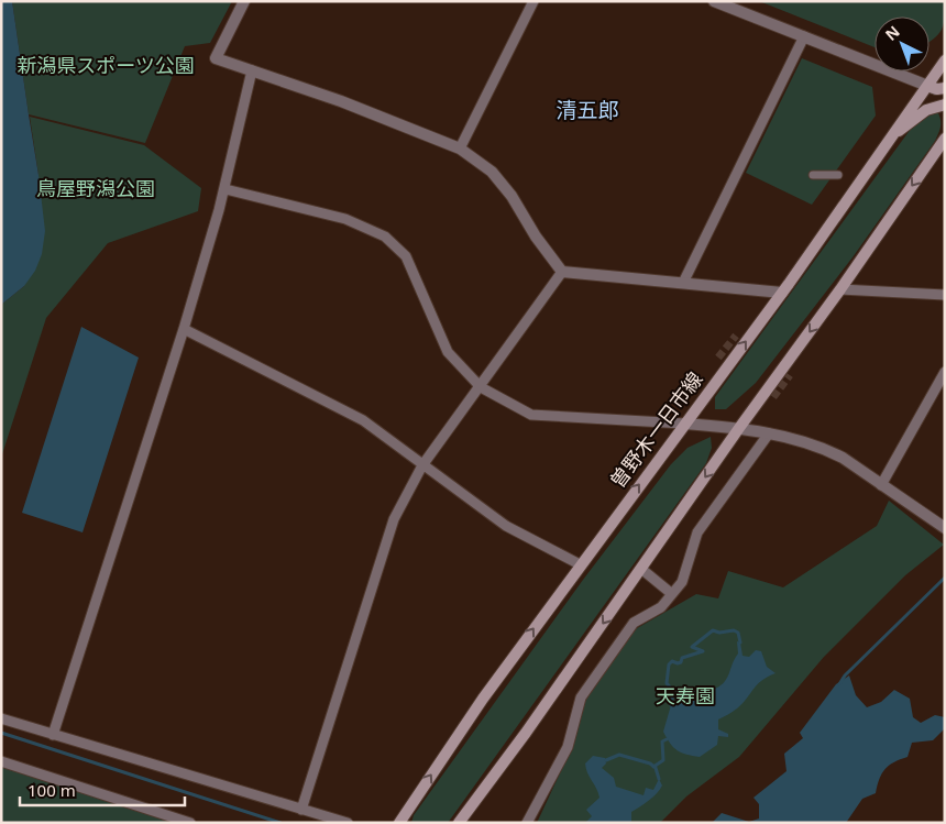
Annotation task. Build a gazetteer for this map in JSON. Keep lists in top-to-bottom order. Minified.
{"streets":{"main road":["曽野木一日市線"]},"districts":["清五郎"],"parks":["新潟県スポーツ公園","鳥屋野潟公園","天寿園"],"scale_bar":"100 m","north":"top left"}
